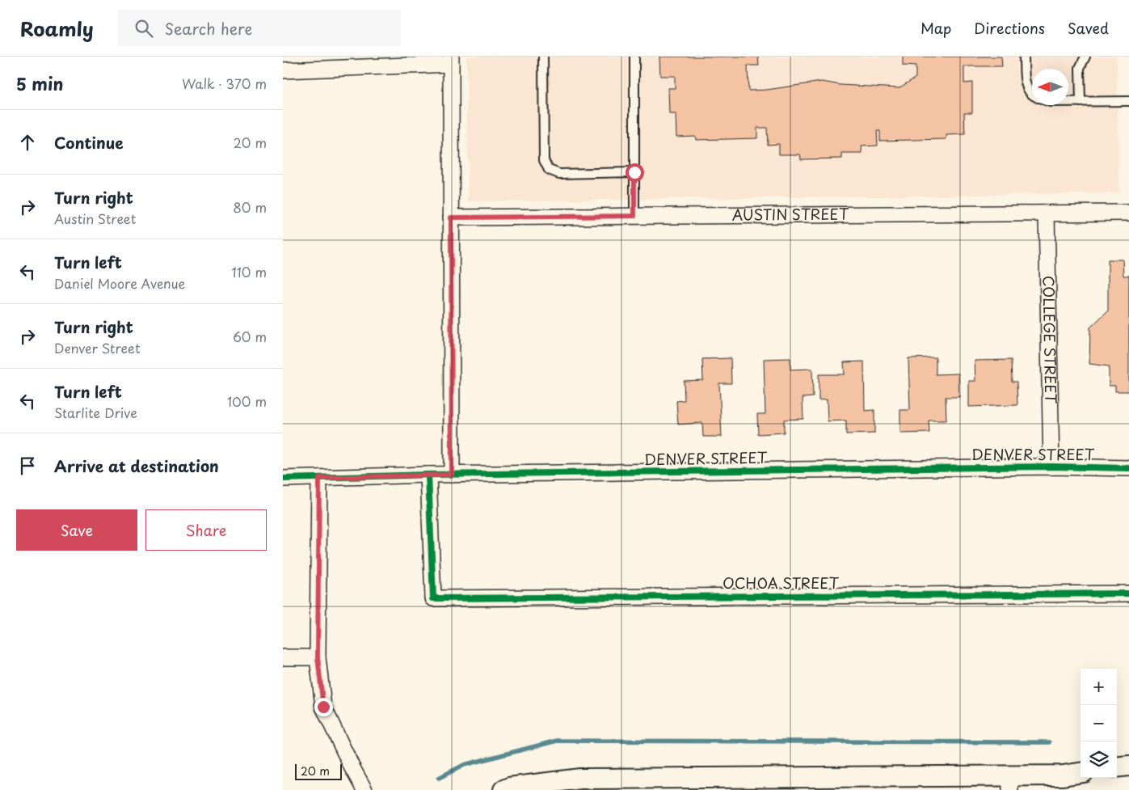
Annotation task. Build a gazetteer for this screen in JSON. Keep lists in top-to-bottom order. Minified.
{"streets":{"street":["AUSTIN STREET","COLLEGE STREET","DENVER STREET","OCHOA STREET"]},"crossings":[["AUSTIN STREET","COLLEGE STREET"],["COLLEGE STREET","DENVER STREET"],["DENVER STREET","OCHOA STREET"]],"scale_bar":"20 m","north":"left","page":{"header":"Roamly","search":"Search here","nav":["Map","Directions","Saved"],"heading":["5 min","Walk · 370 m"],"list":[["Continue","20 m"],["Turn right","Austin Street","80 m"],["Turn left","Daniel Moore Avenue","110 m"],["Turn right","Denver Street","60 m"],["Turn left","Starlite Drive","100 m"],"Arrive at destination"],"buttons":["Save","Share"],"map_buttons":["+","−"],"scale":"20 m"}}
